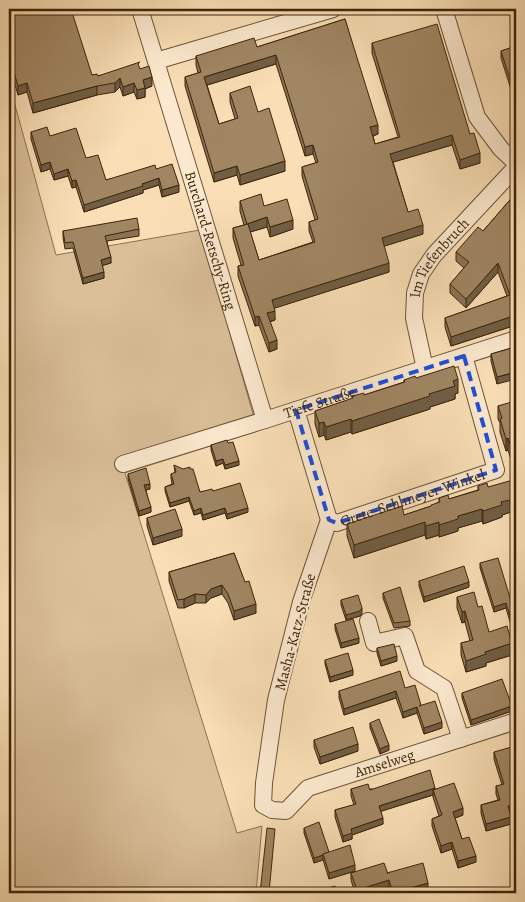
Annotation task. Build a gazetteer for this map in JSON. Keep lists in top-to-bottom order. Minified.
{"streets":{"street":["Burchard-Retschy-Ring","Im Tiefenbruch","Tiefe Straße","Grete-Sehlmeyer-Winkel","Masha-Katz-Straße","Amselweg"]},"crossings":[["Burchard-Retschy-Ring","Tiefe Straße"],["Im Tiefenbruch","Tiefe Straße"],["Tiefe Straße","Grete-Sehlmeyer-Winkel"],["Grete-Sehlmeyer-Winkel","Masha-Katz-Straße"],["Masha-Katz-Straße","Amselweg"]]}
